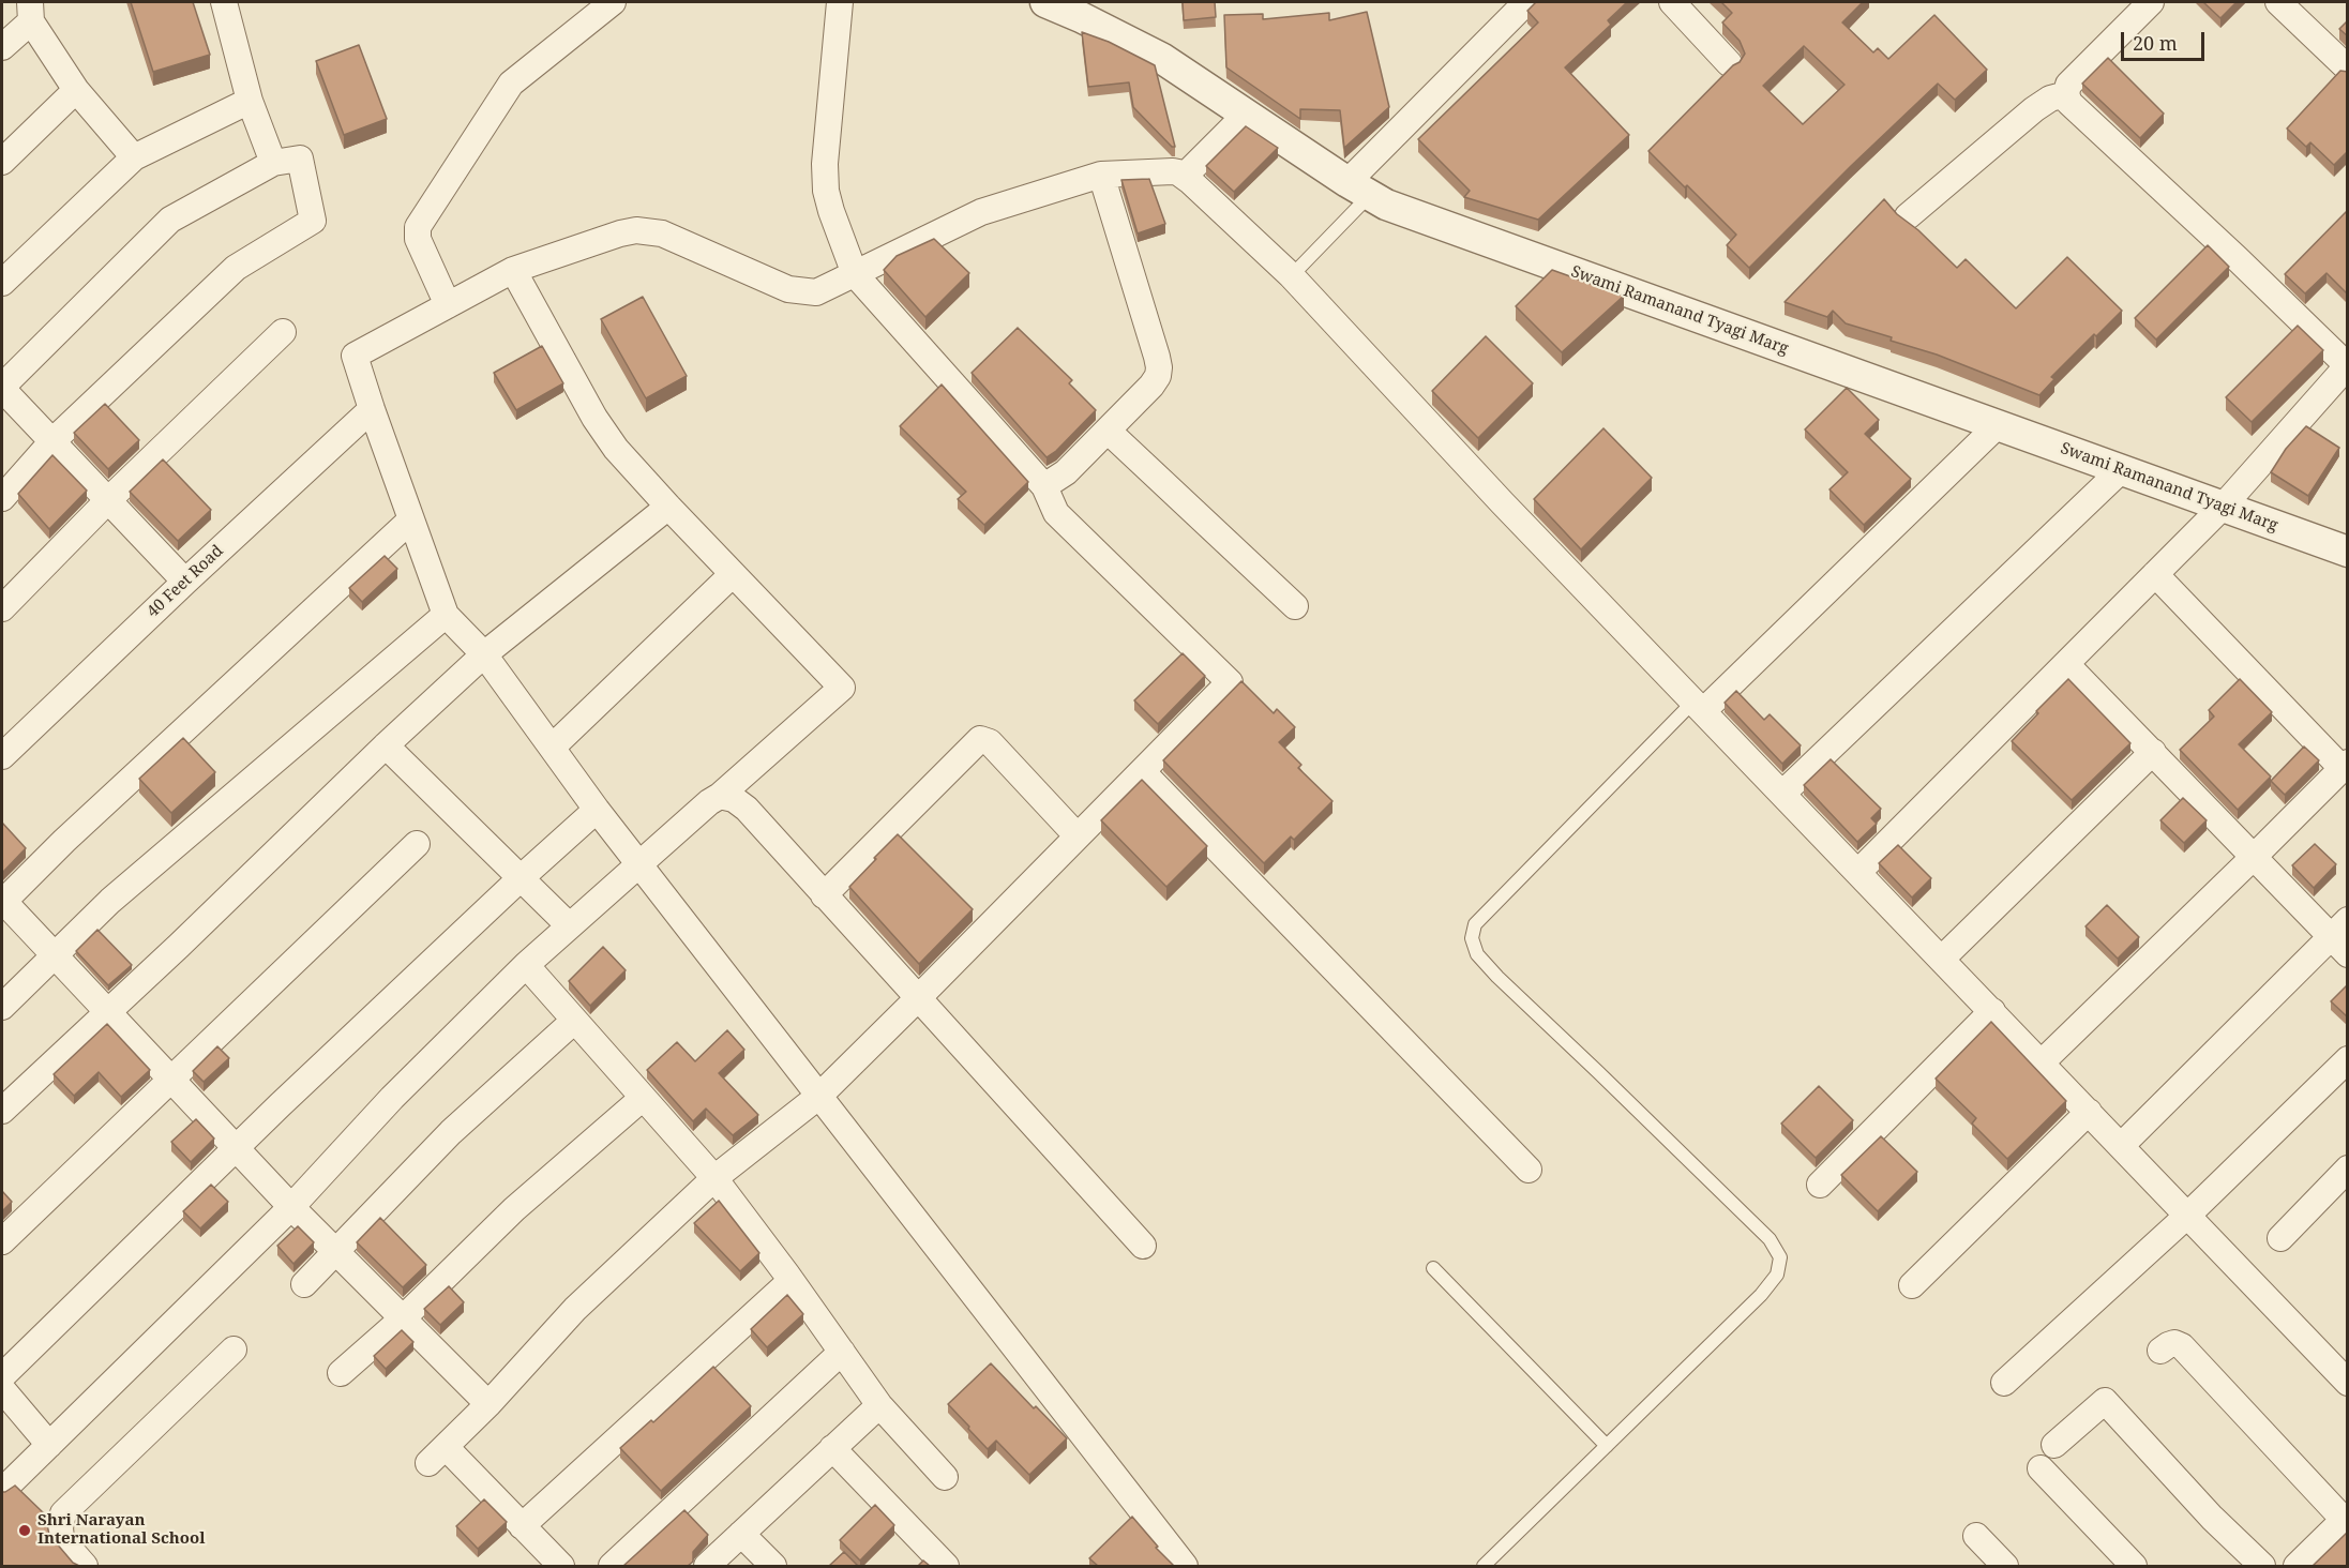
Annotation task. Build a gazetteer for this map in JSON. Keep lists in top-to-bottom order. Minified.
{"streets":{"street":["Swami Ramanand Tyagi Marg","40 Feet Road"]},"places":["Shri Narayan International School"],"scale_bar":"20 m"}
